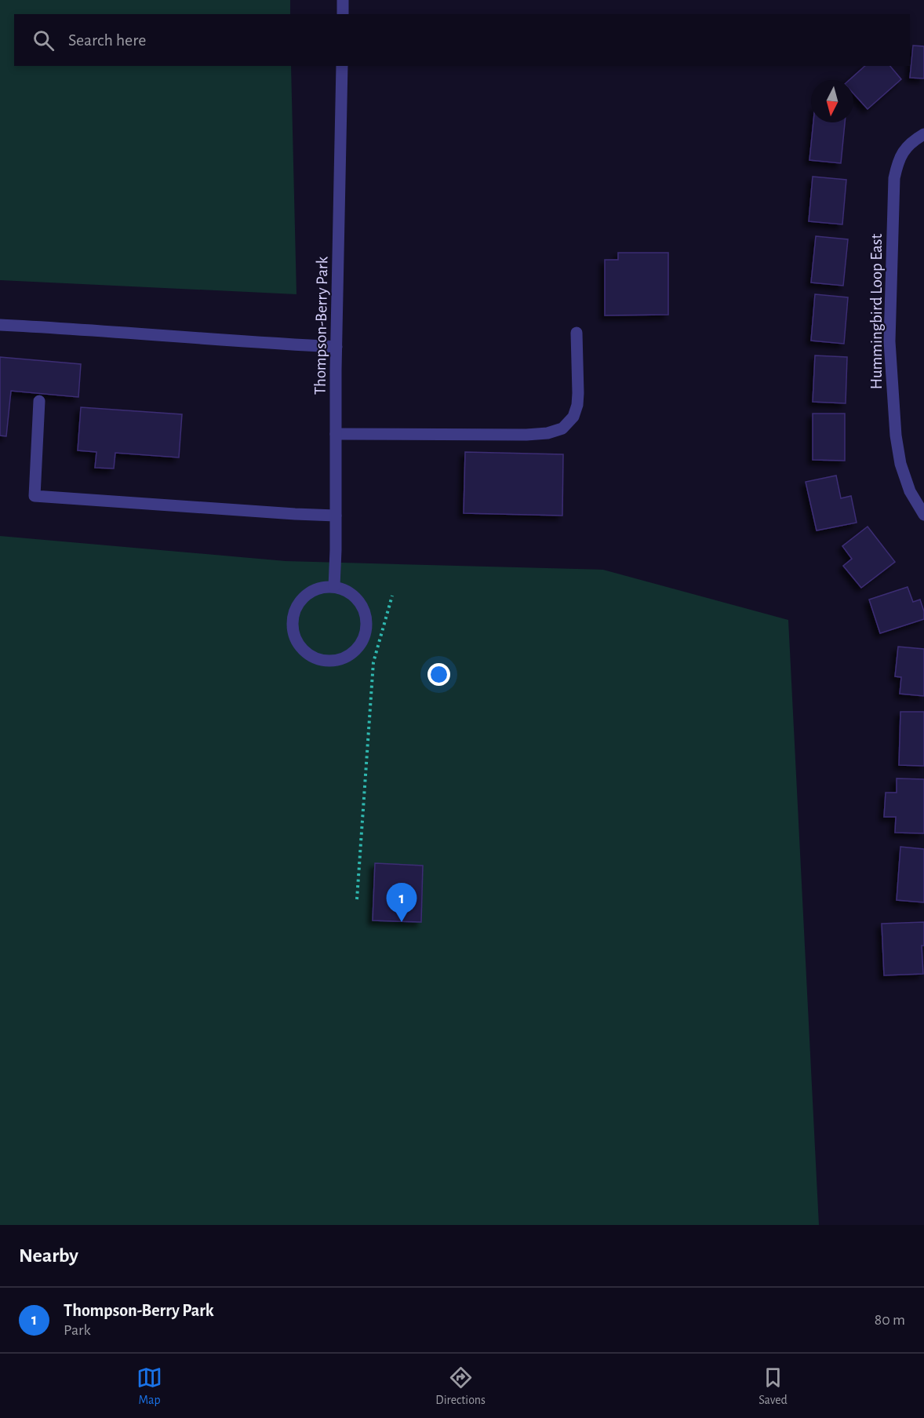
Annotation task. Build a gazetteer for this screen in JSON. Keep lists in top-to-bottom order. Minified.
{"streets":{"street":["Hummingbird Loop East","Thompson-Berry Park"]},"north":"bottom","page":{"search":"Search here","pins":"1","heading":"Nearby","list":[{"mark":"1","name":"Thompson-Berry Park","note":"Park","value":"80 m"}],"nav":["Map","Directions","Saved"]}}
